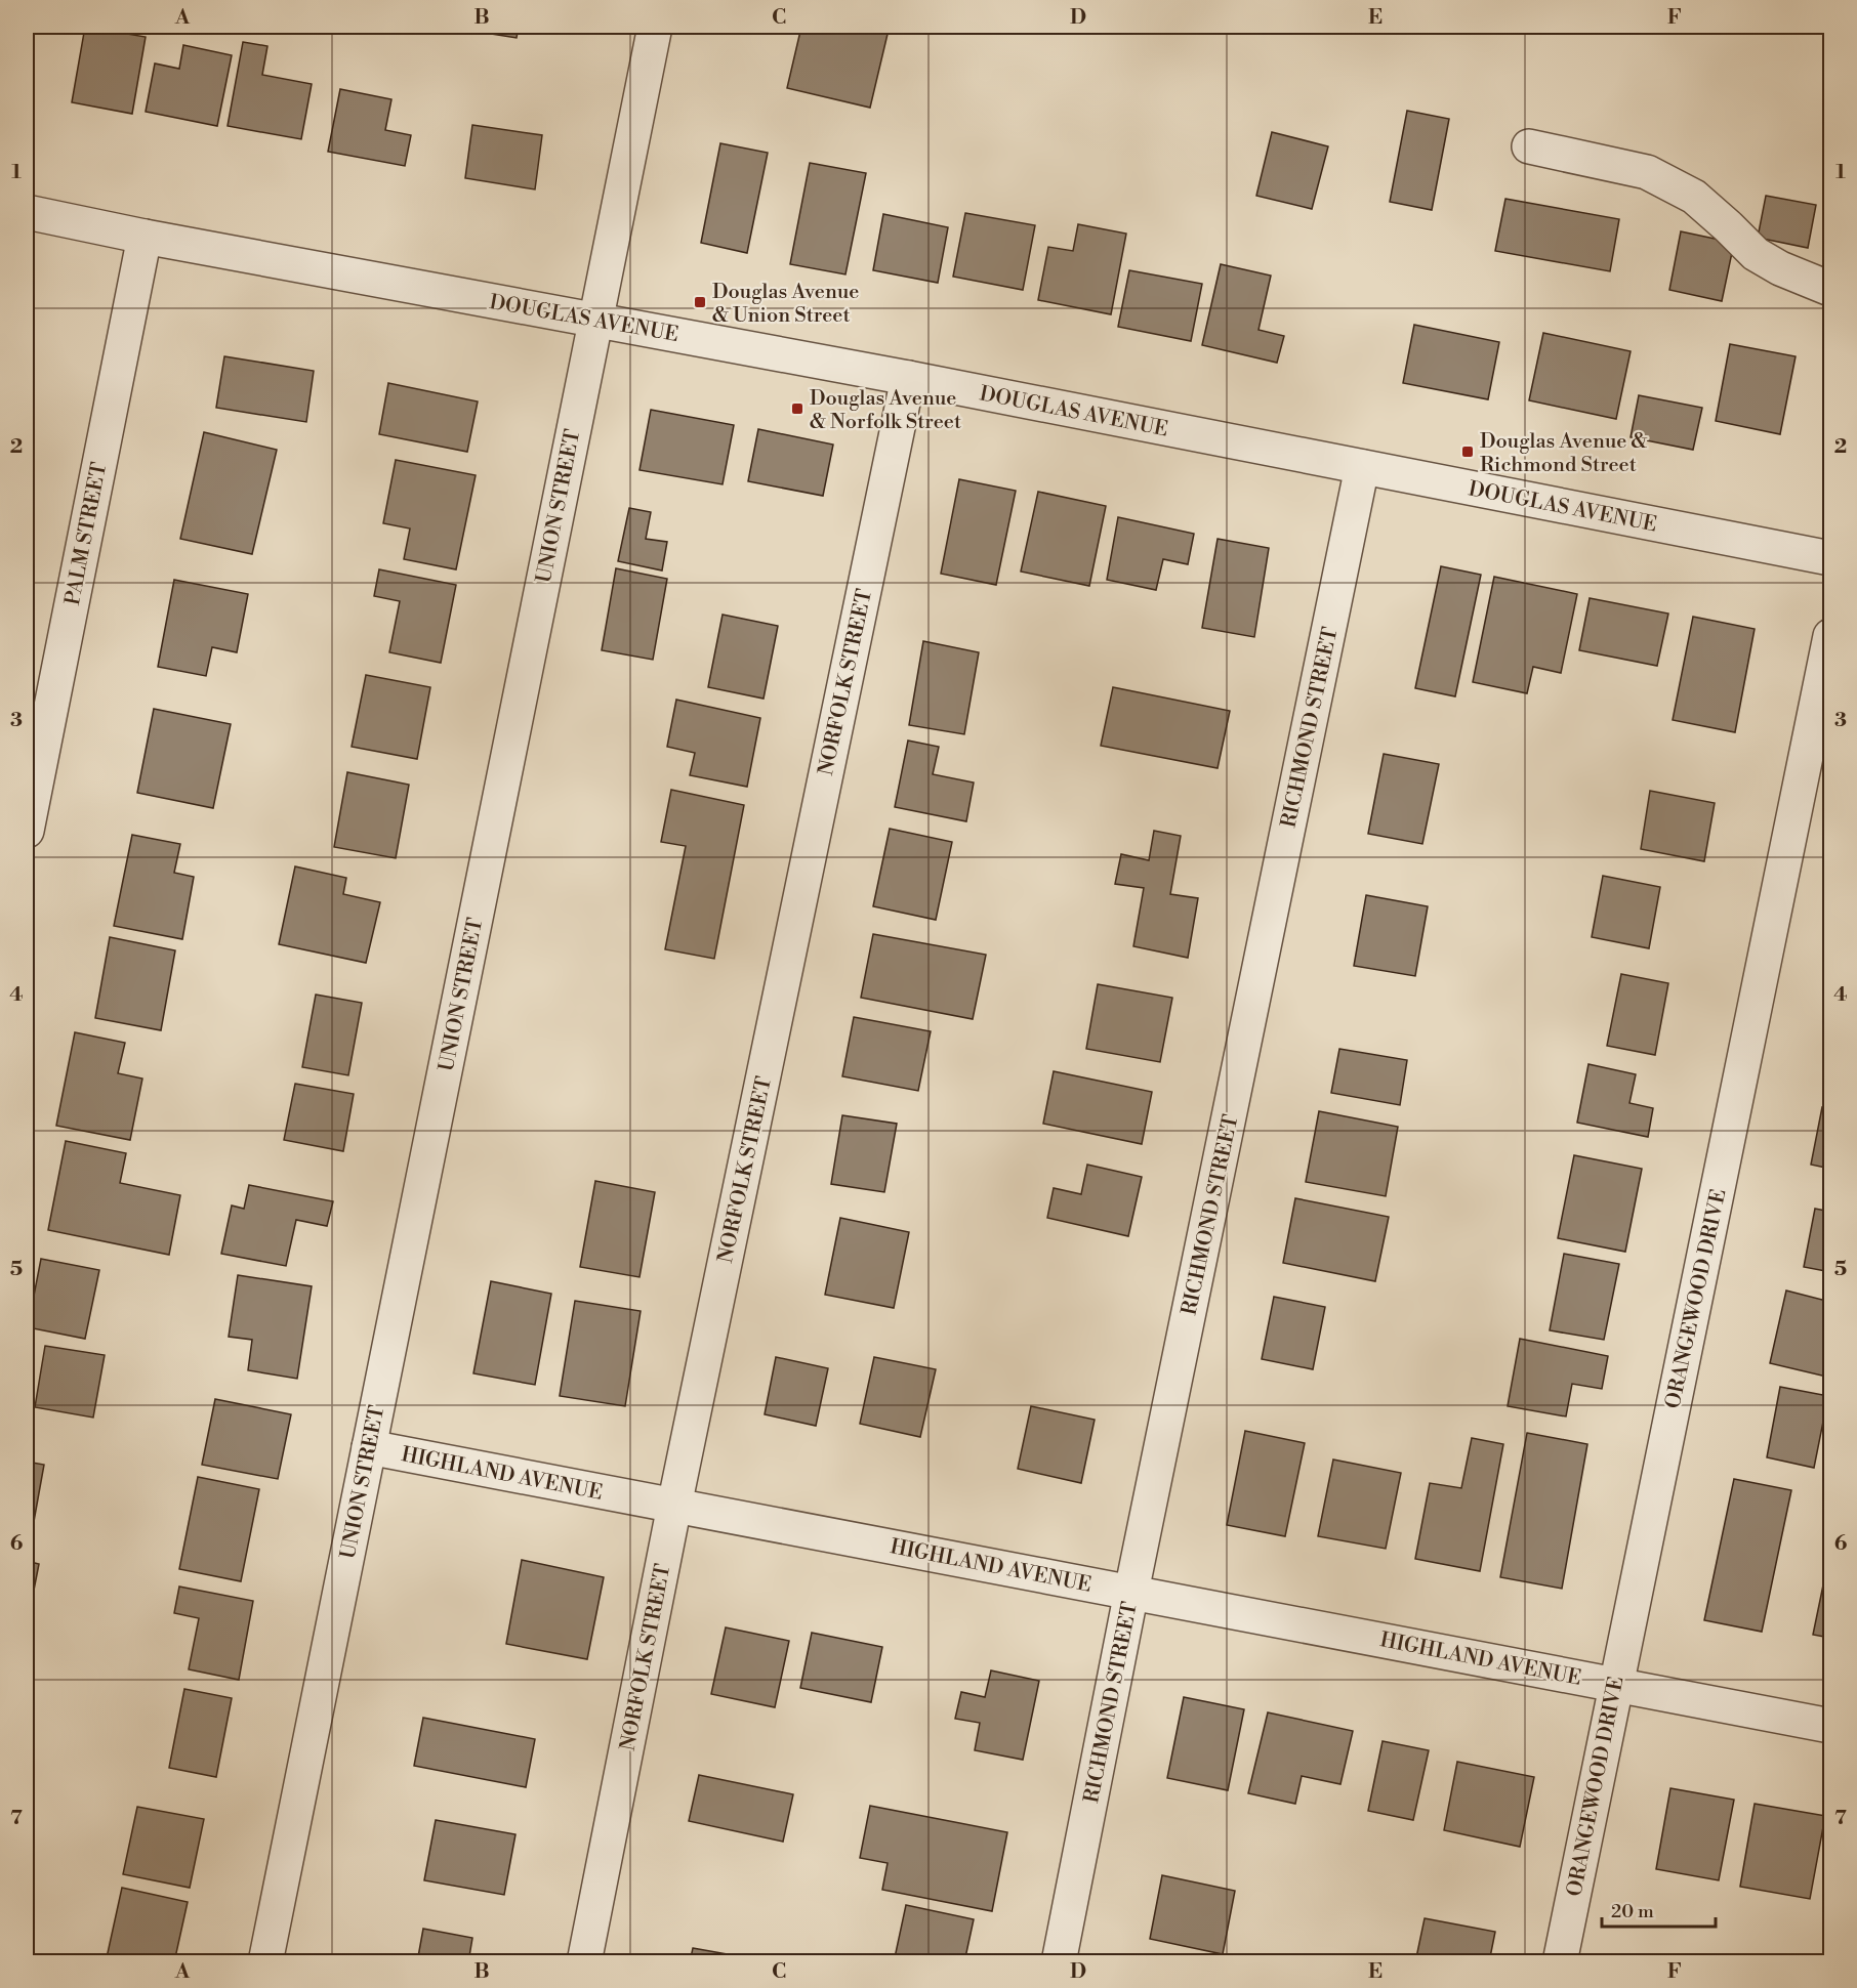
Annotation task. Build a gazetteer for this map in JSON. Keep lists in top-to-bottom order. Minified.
{"streets":{"street":["DOUGLAS AVENUE","UNION STREET","PALM STREET","NORFOLK STREET","RICHMOND STREET","ORANGEWOOD DRIVE","HIGHLAND AVENUE"]},"crossings":[["DOUGLAS AVENUE","UNION STREET"],["DOUGLAS AVENUE","PALM STREET"],["DOUGLAS AVENUE","NORFOLK STREET"],["DOUGLAS AVENUE","RICHMOND STREET"],["UNION STREET","HIGHLAND AVENUE"],["NORFOLK STREET","HIGHLAND AVENUE"],["RICHMOND STREET","HIGHLAND AVENUE"],["ORANGEWOOD DRIVE","HIGHLAND AVENUE"]],"places":{"transit":["Douglas Avenue & Union Street","Douglas Avenue & Norfolk Street","Douglas Avenue & Richmond Street"]},"scale_bar":"20 m","grid":{"columns":["A","B","C","D","E","F"],"rows":["1","2","3","4","5","6","7"]}}
